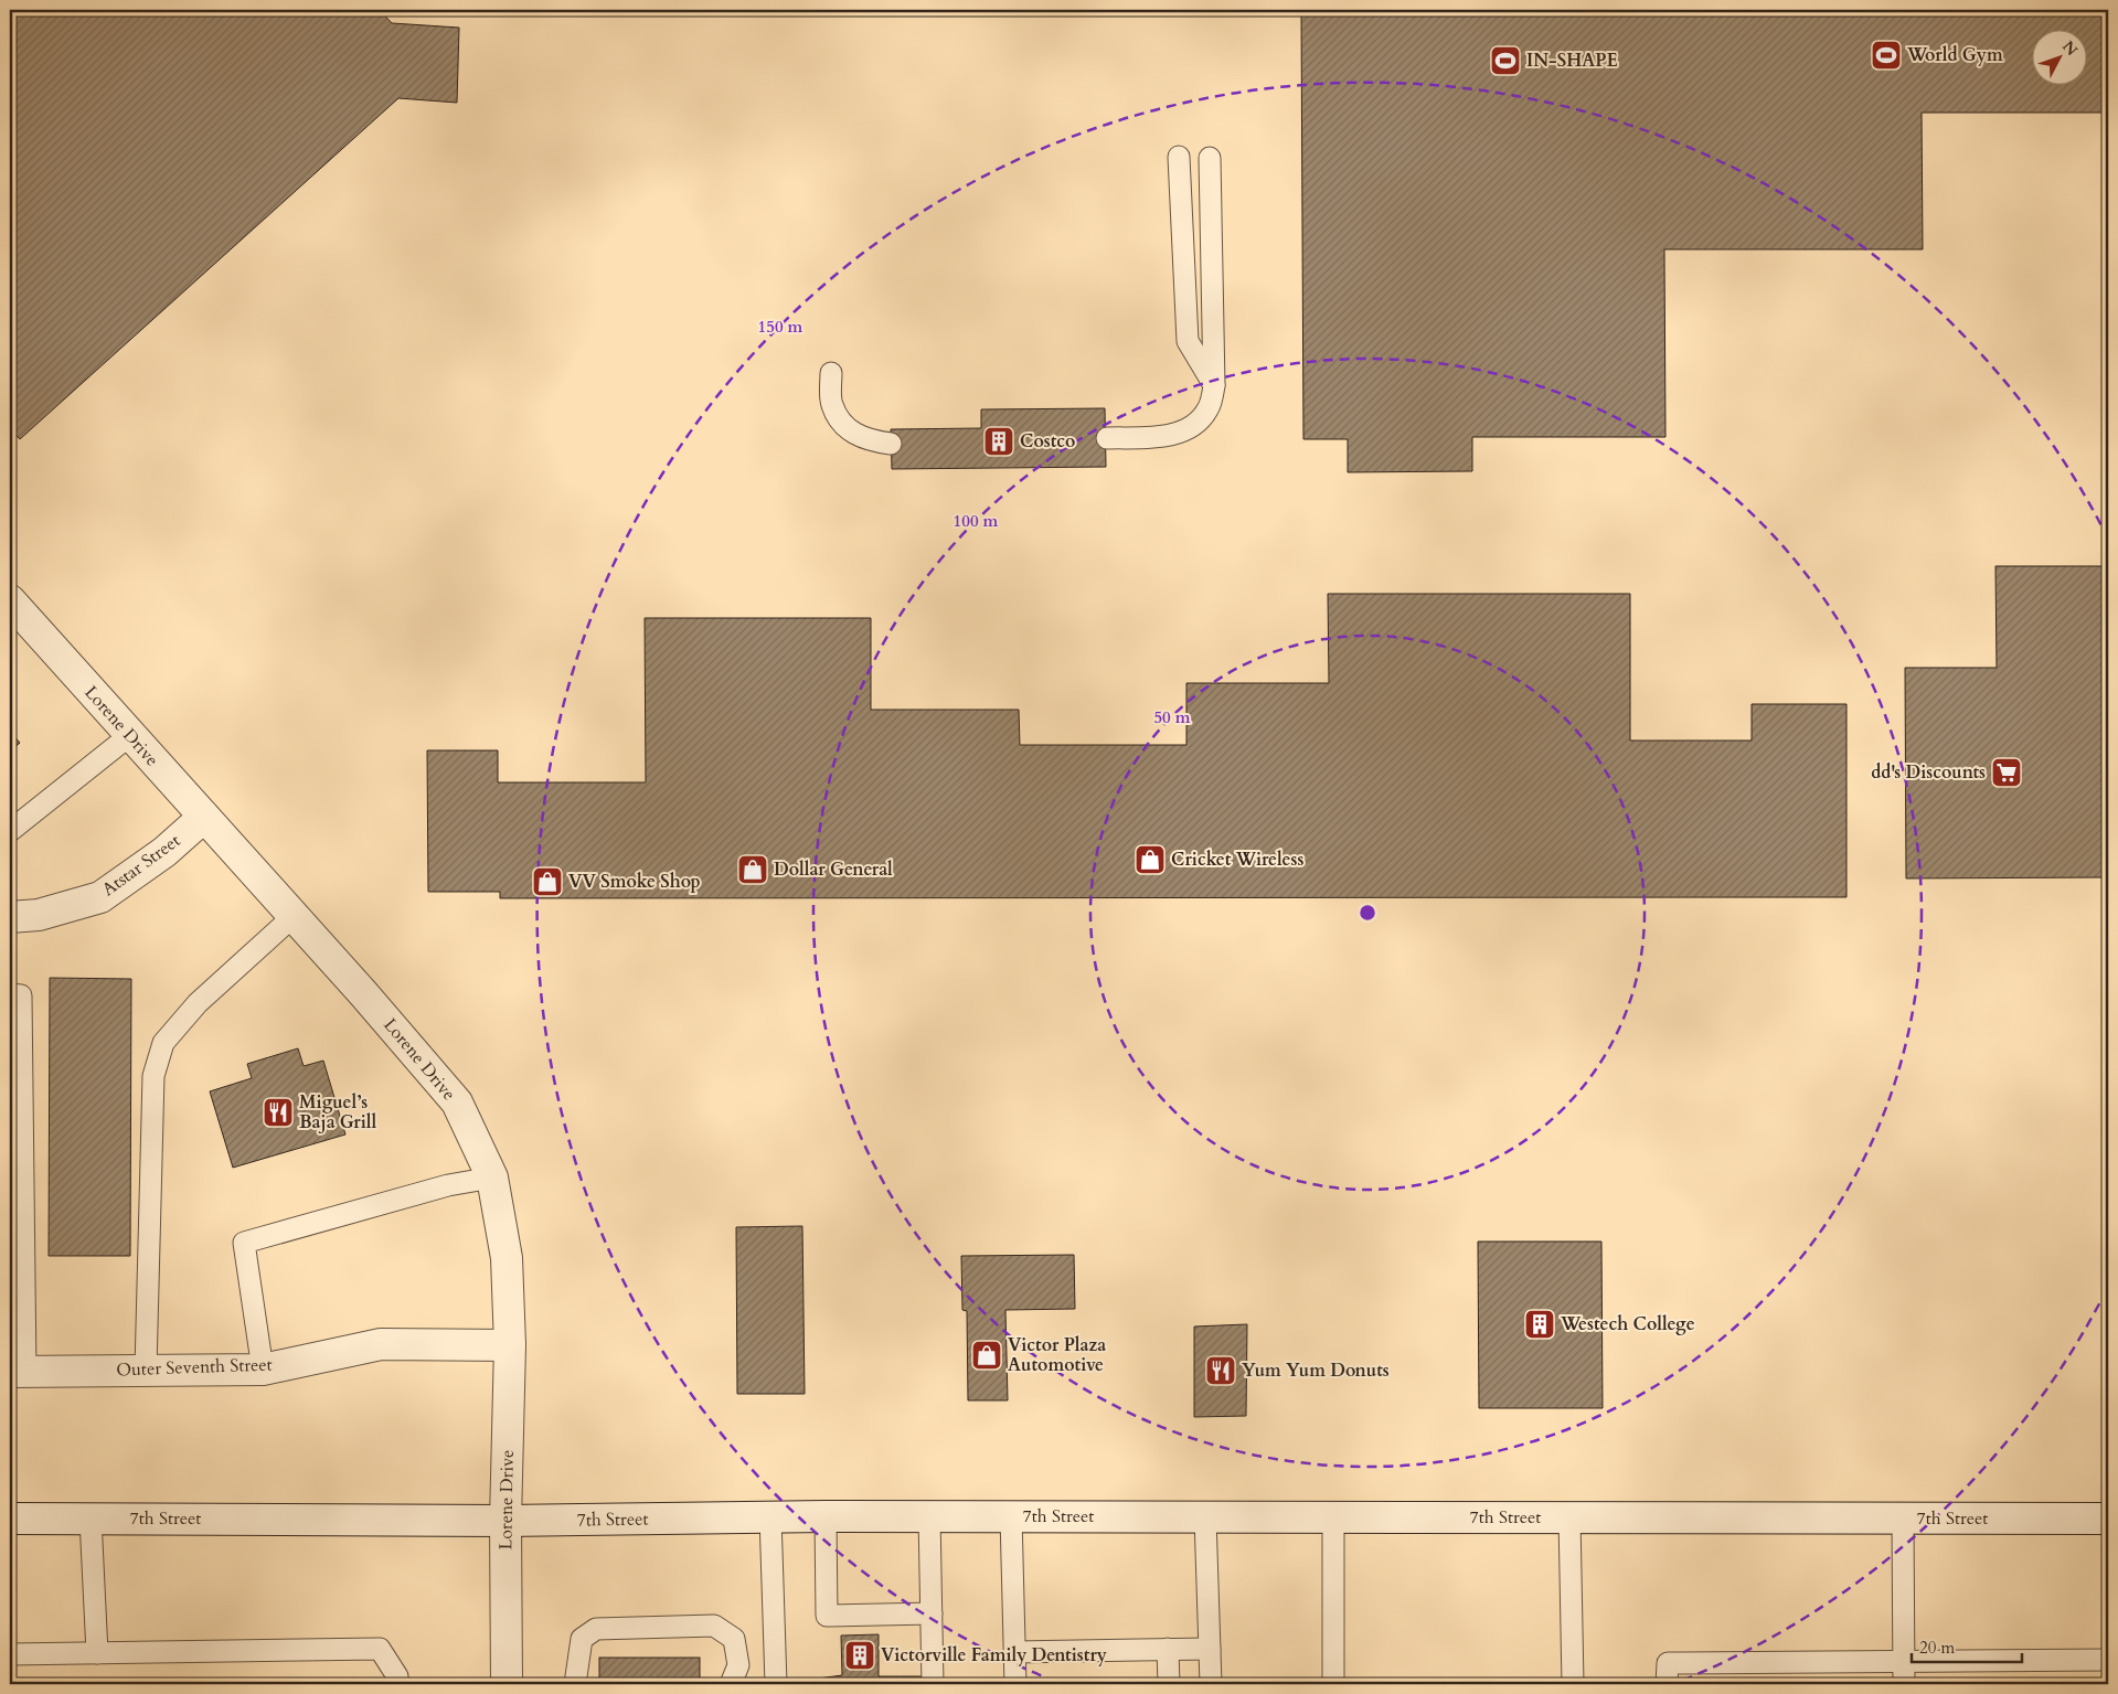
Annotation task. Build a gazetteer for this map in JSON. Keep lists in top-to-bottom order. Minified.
{"streets":{"main road":["Lorene Drive","Atstar Street","Outer Seventh Street","7th Street"]},"crossings":[["Lorene Drive","Atstar Street"],["Lorene Drive","Outer Seventh Street"],["Lorene Drive","7th Street"]],"places":{"sports":["World Gym","IN-SHAPE"],"building":["Costco","Westech College","Victorville Family Dentistry"],"supermarket":["dd's Discounts"],"shop":["Cricket Wireless","Dollar General","VV Smoke Shop","Victor Plaza Automotive"],"restaurant":["Miguel’s Baja Grill","Yum Yum Donuts"]},"scale_bar":"20 m","north":"top right","rings":["150 m","100 m","50 m"]}
